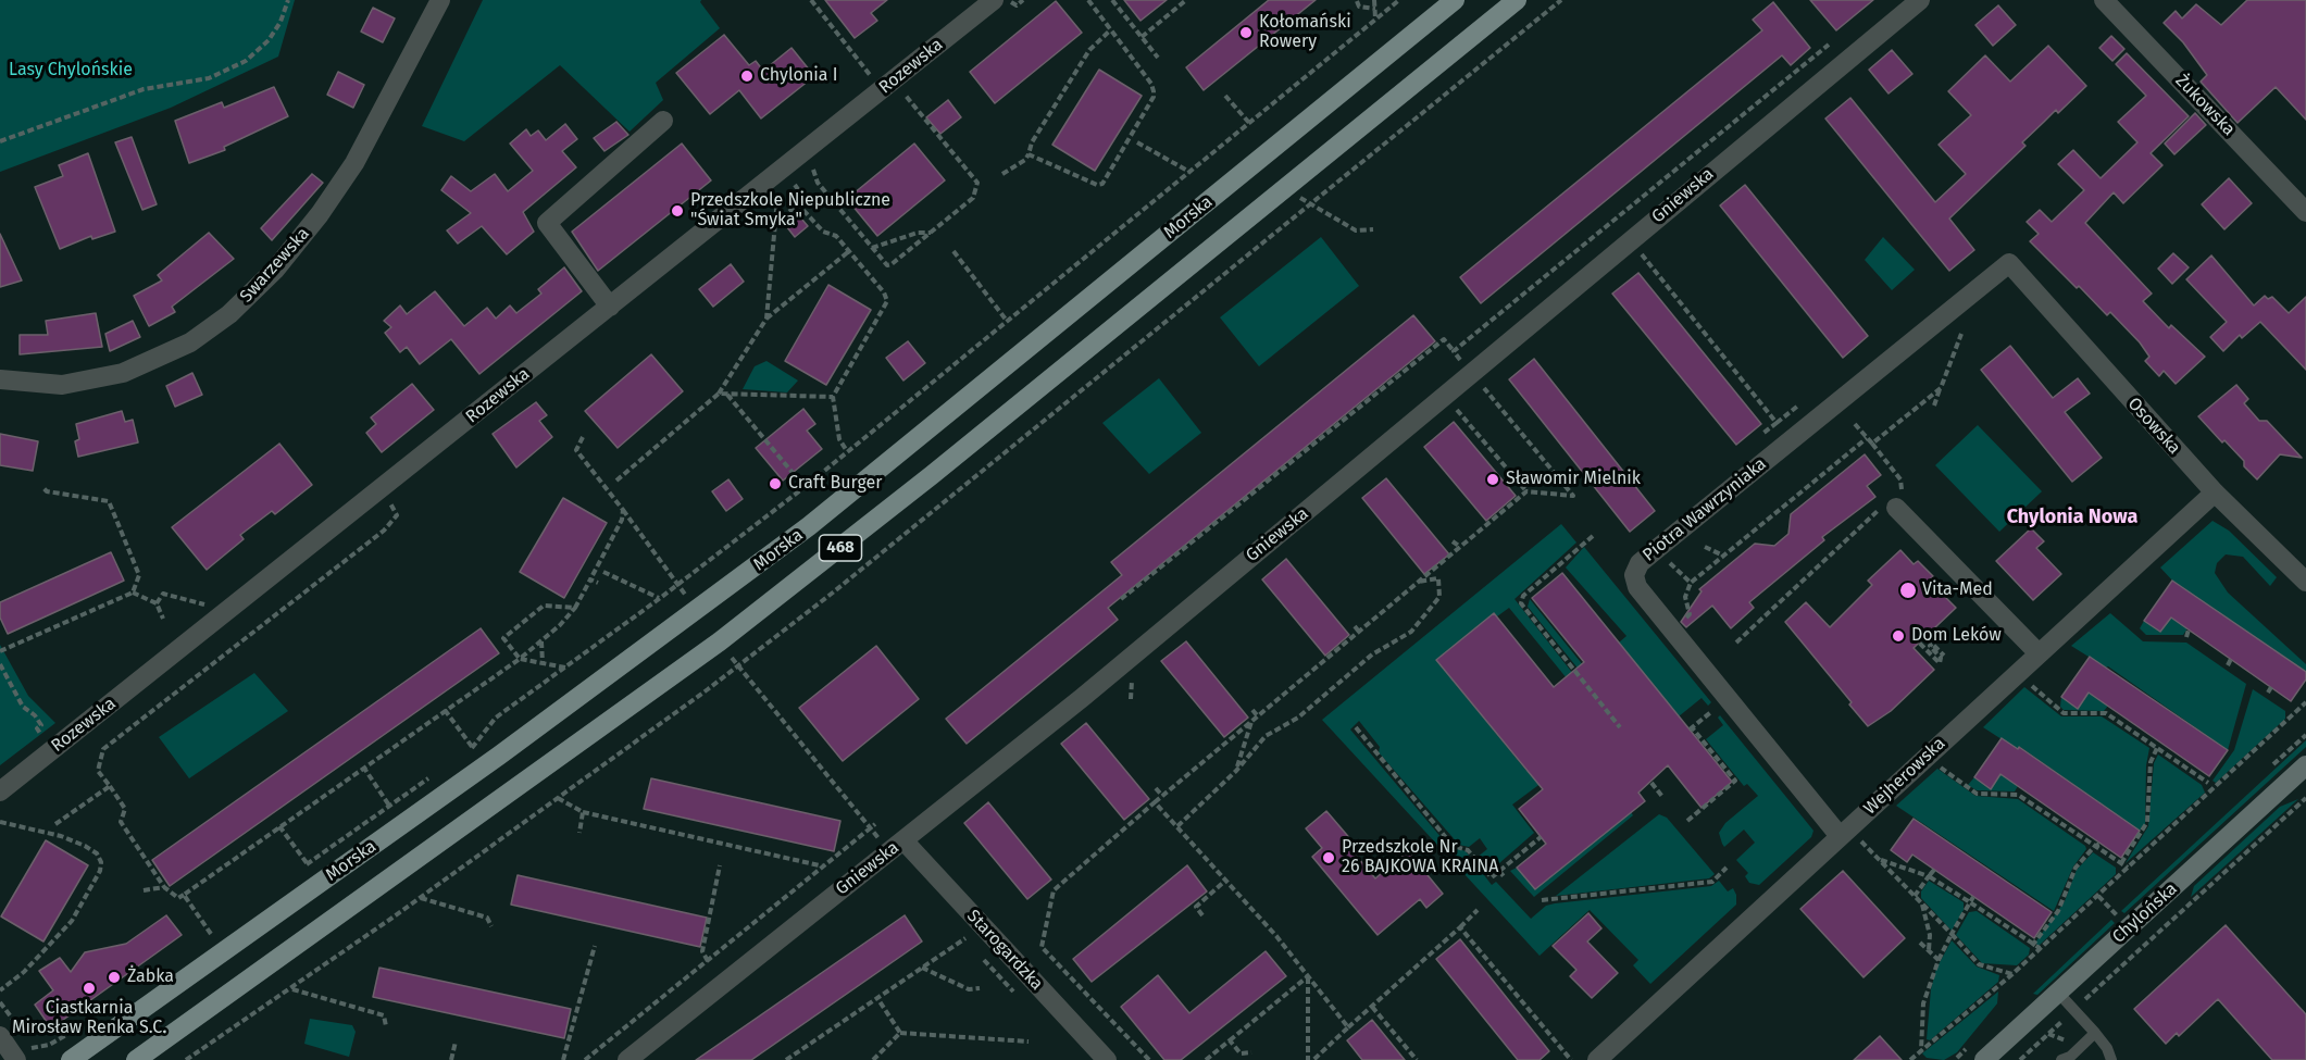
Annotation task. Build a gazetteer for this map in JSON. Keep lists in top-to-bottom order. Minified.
{"streets":{"main road":["Morska","468"],"street":["Rozewska","Żukowska","Gniewska","Swarzewska","Osowska","Piotra Wawrzyniaka","Wejherowska","Chylońska","Starogardzka"]},"crossings":[["Gniewska","Starogardzka"],["Osowska","Piotra Wawrzyniaka"],["Osowska","Wejherowska"],["Piotra Wawrzyniaka","Wejherowska"]],"districts":["Chylonia Nowa"],"parks":["Lasy Chylońskie"],"places":["Kołomański Rowery","Chylonia I","Przedszkole Niepubliczne \"Świat Smyka\"","Sławomir Mielnik","Craft Burger","Vita-Med","Dom Leków","Przedszkole Nr 26 BAJKOWA KRAINA","Żabka","Ciastkarnia Mirosław Renka S.C."]}
